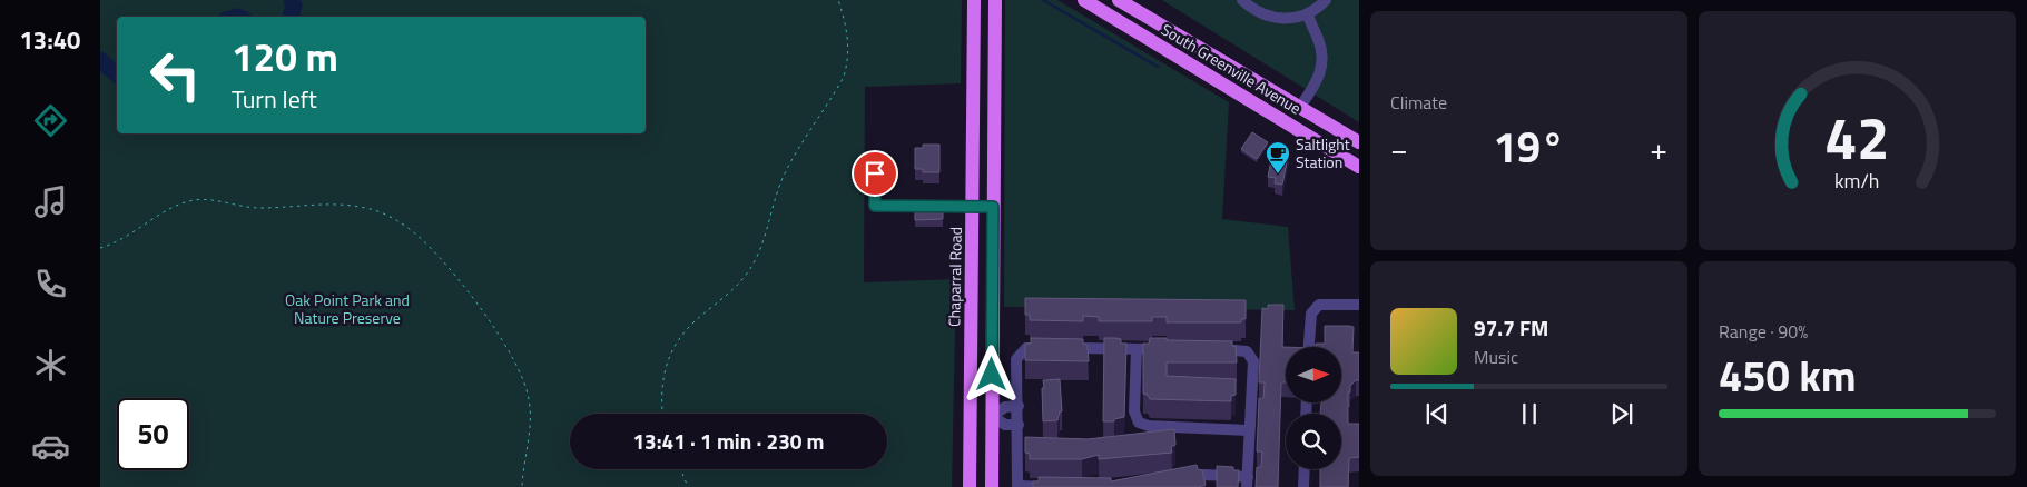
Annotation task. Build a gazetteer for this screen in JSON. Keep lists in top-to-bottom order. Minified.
{"streets":{"main road":["South Greenville Avenue","Chaparral Road"]},"parks":["Oak Point Park and Nature Preserve"],"places":{"cafe":["Saltlight Station"]},"north":"right","page":{"tabs":"13:40","tile":["Climate",["Range · 90%","450 km"]],"turn":["120 m","Turn left"],"heat":["−","19°","+"],"song":["97.7 FM","Music"],"limit":"50","trip":"13:41 · 1 min · 230 m","gauge":["42","km/h"]}}
